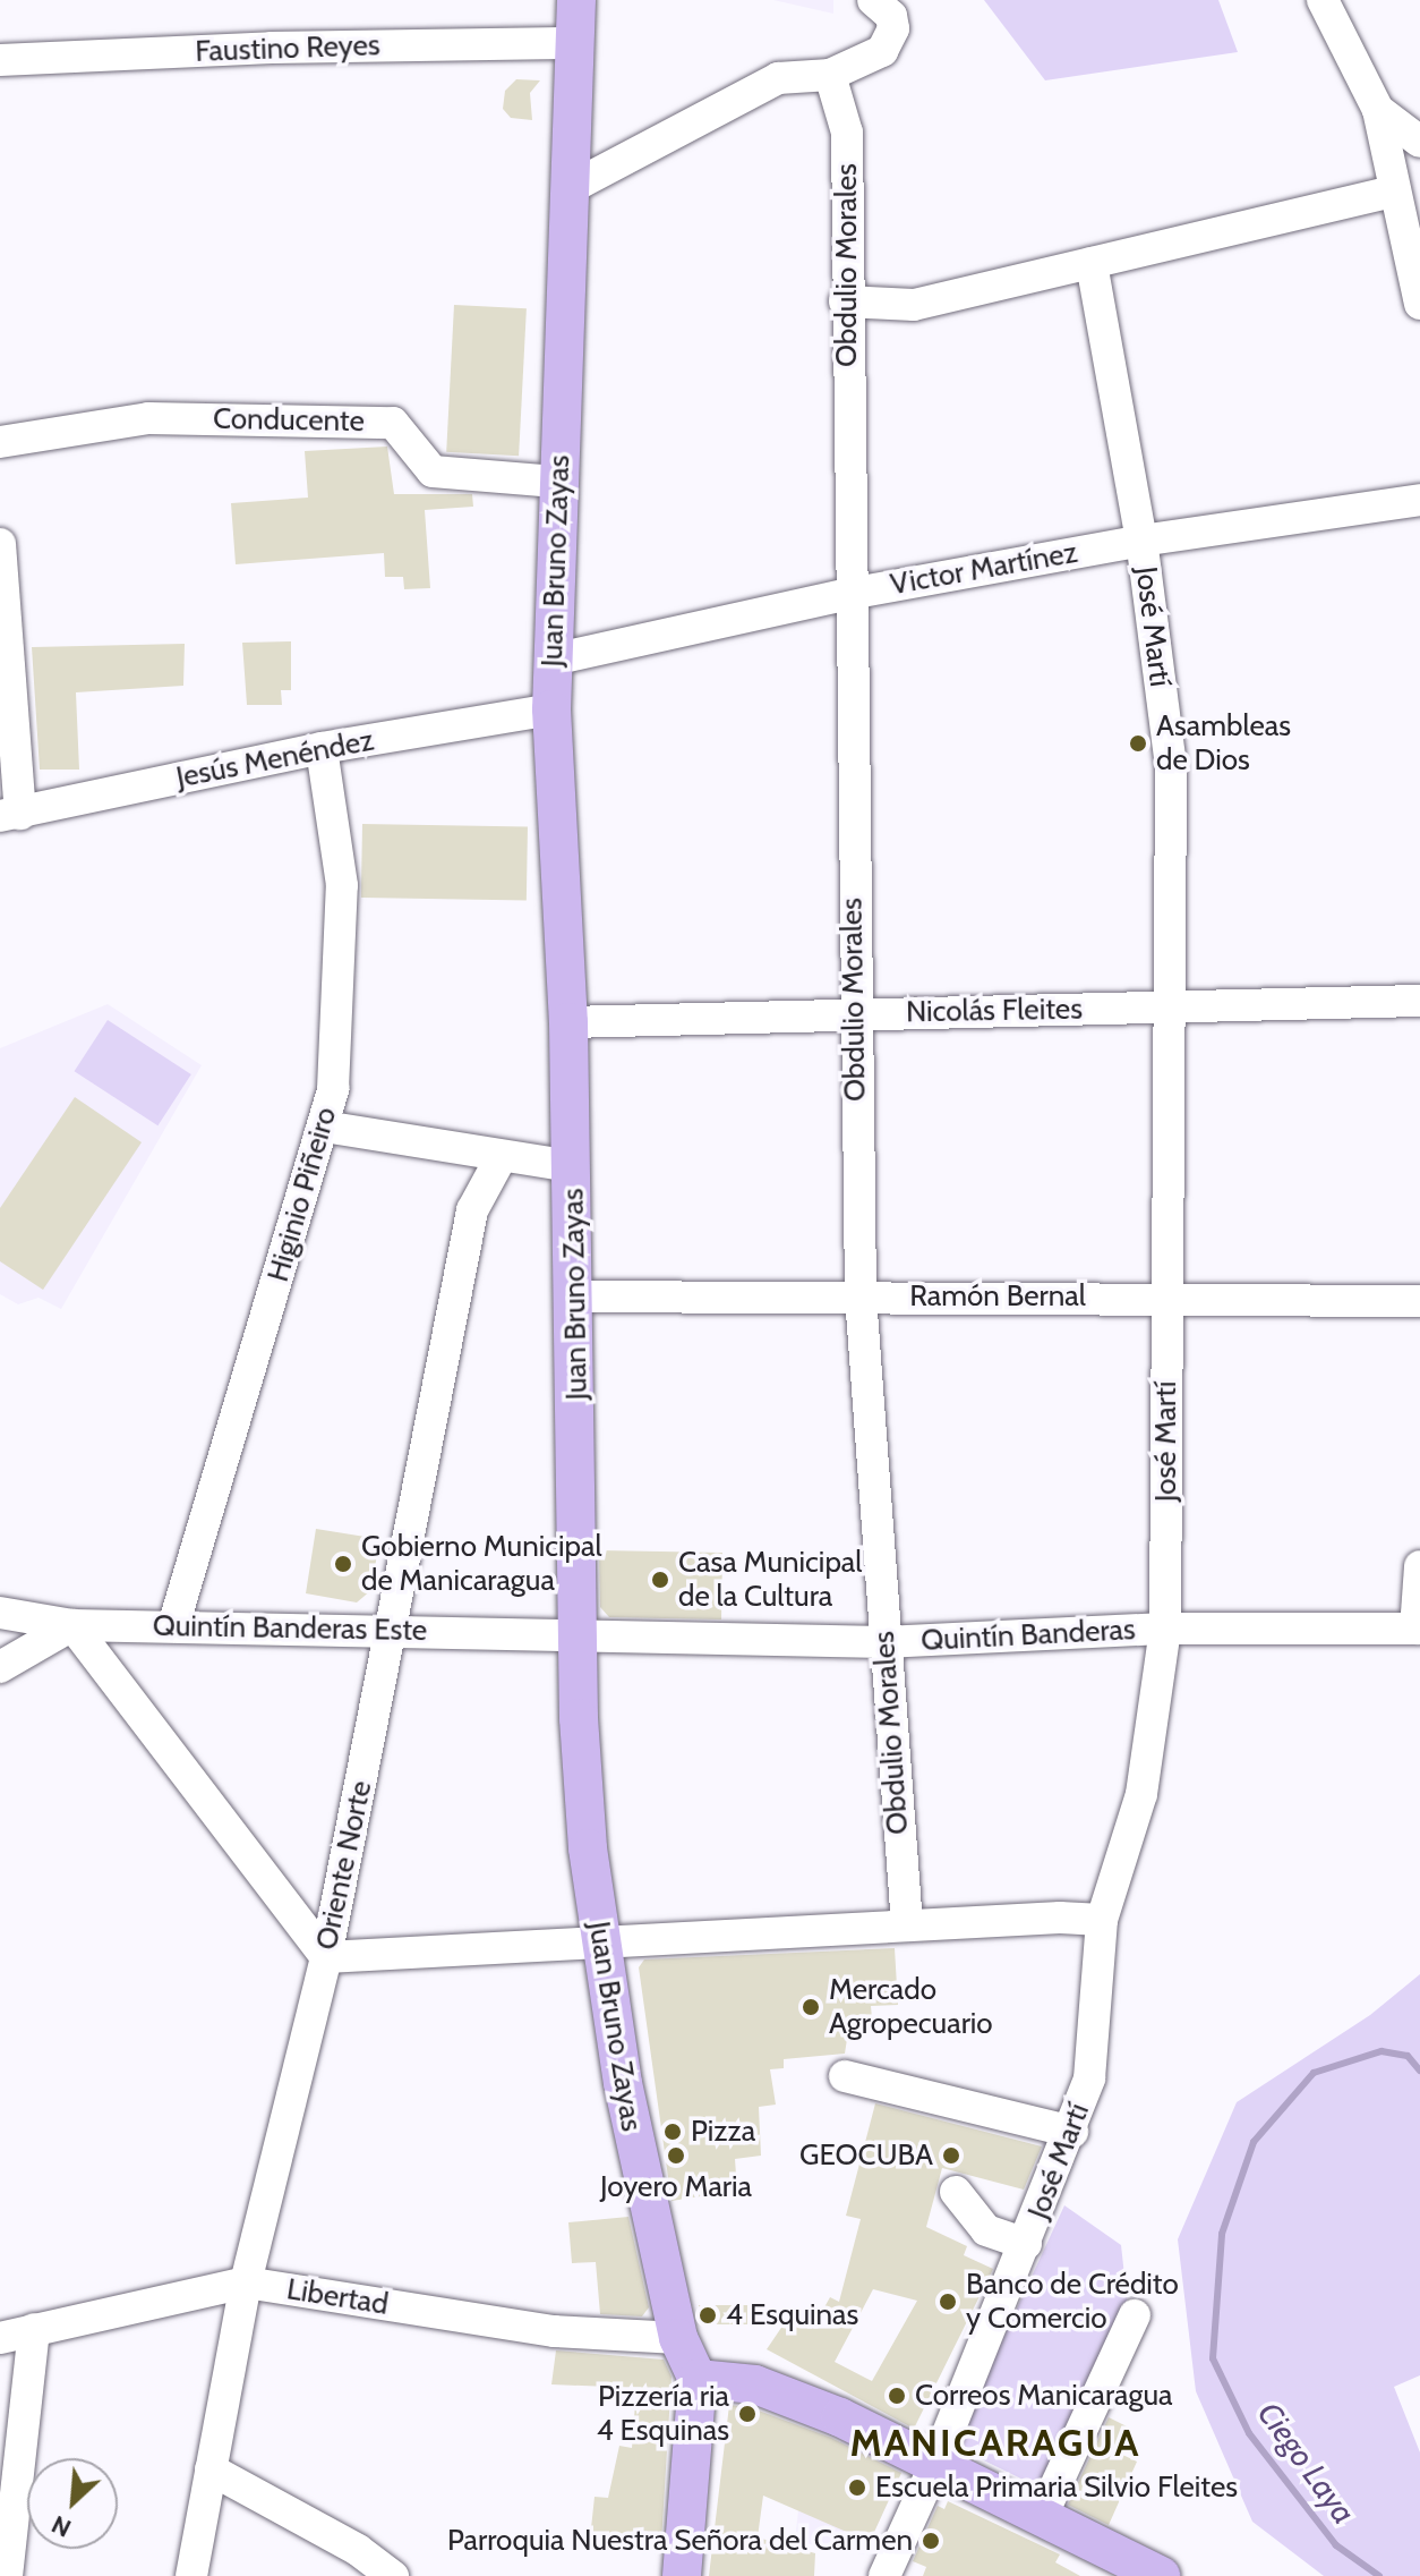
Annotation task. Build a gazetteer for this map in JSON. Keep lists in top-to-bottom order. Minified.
{"streets":{"main road":["Juan Bruno Zayas"],"street":["Faustino Reyes","Obdulio Morales","Conducente","Victor Martínez","José Martí","Jesús Menéndez","Nicolás Fleites","Higinio Piñeiro","Ramón Bernal","Quintín Banderas Este","Quintín Banderas","Oriente Norte","Libertad"]},"crossings":[["Faustino Reyes","Juan Bruno Zayas"],["Obdulio Morales","Victor Martínez"],["Obdulio Morales","Nicolás Fleites"],["Obdulio Morales","Ramón Bernal"],["Obdulio Morales","Quintín Banderas"],["Conducente","Juan Bruno Zayas"],["Juan Bruno Zayas","Victor Martínez"],["Juan Bruno Zayas","Jesús Menéndez"],["Juan Bruno Zayas","Nicolás Fleites"],["Juan Bruno Zayas","Ramón Bernal"],["Juan Bruno Zayas","Quintín Banderas Este"],["Juan Bruno Zayas","Quintín Banderas"],["Juan Bruno Zayas","Libertad"],["Victor Martínez","José Martí"],["José Martí","Nicolás Fleites"],["José Martí","Ramón Bernal"],["José Martí","Quintín Banderas"],["Jesús Menéndez","Higinio Piñeiro"],["Higinio Piñeiro","Quintín Banderas Este"],["Quintín Banderas Este","Quintín Banderas"],["Quintín Banderas Este","Oriente Norte"],["Oriente Norte","Libertad"]],"districts":["MANICARAGUA"],"water":["Ciego Laya"],"places":["Asambleas de Dios","Gobierno Municipal de Manicaragua","Casa Municipal de la Cultura","Mercado Agropecuario","Pizza","Joyero Maria","GEOCUBA","Banco de Crédito y Comercio","4 Esquinas","Correos Manicaragua","Pizzería ria 4 Esquinas","Escuela Primaria Silvio Fleites","Parroquia Nuestra Señora del Carmen"],"north":"bottom left"}
